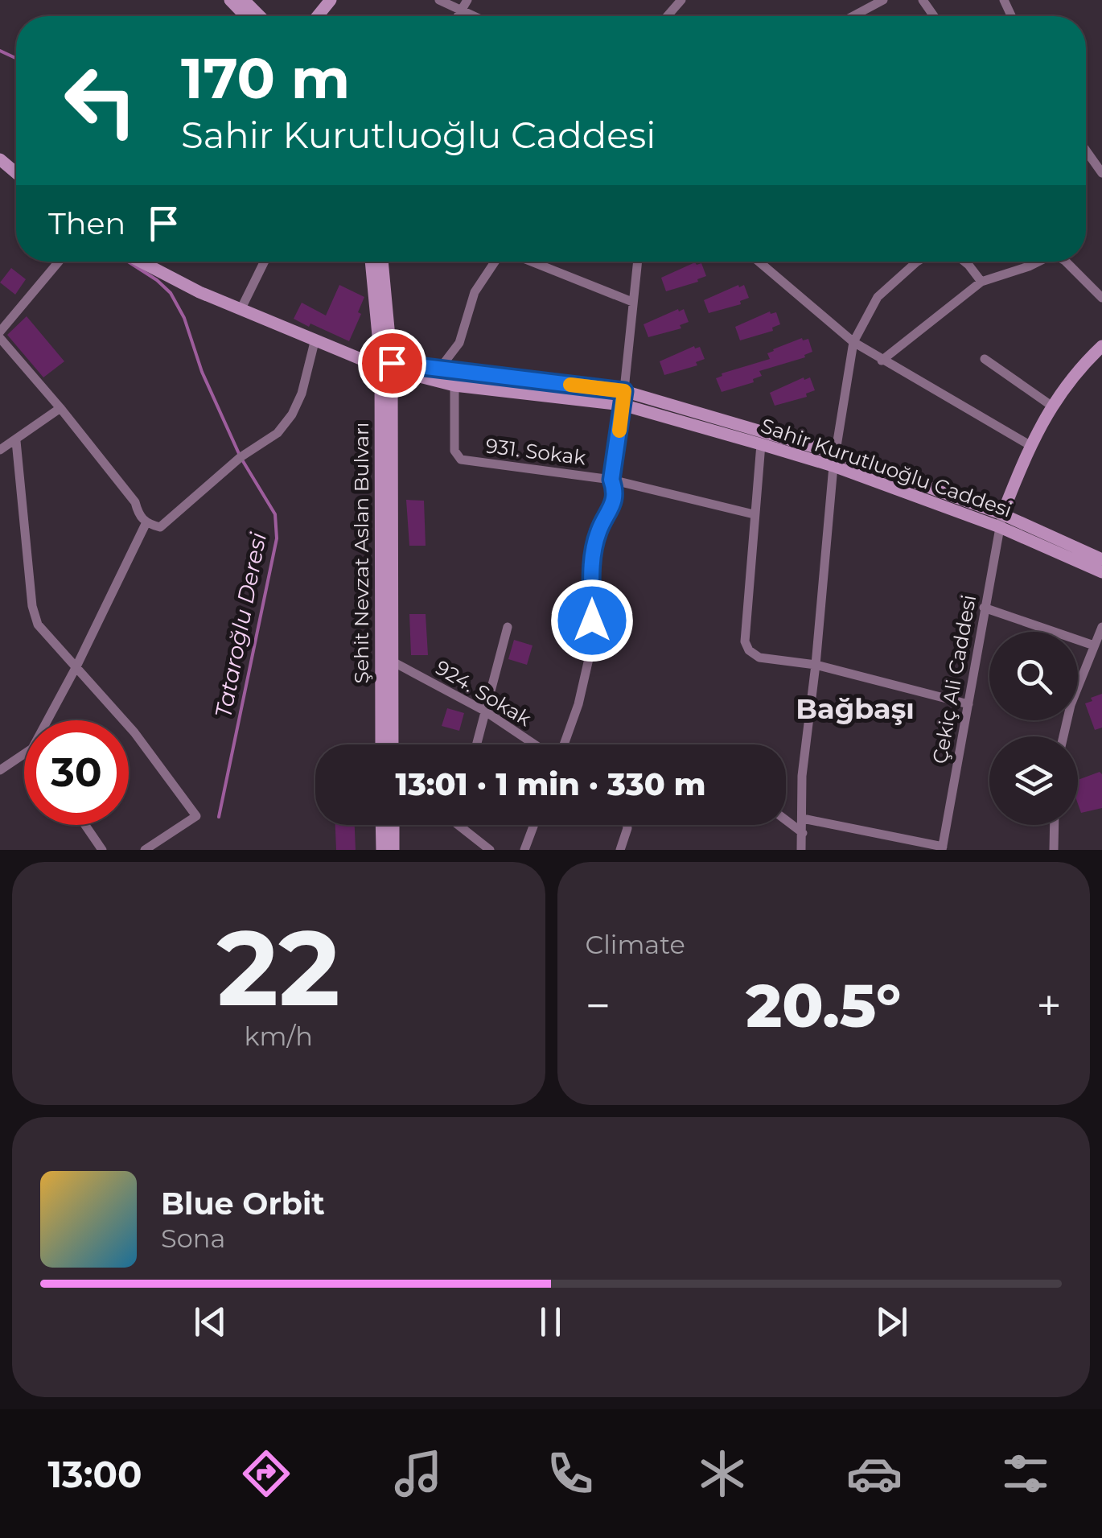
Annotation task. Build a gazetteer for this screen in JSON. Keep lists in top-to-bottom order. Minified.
{"streets":{"street":["931. Sokak","Sahir Kurutluoğlu Caddesi","Şehit Nevzat Aslan Bulvarı","Çekiç Ali Caddesi","924. Sokak"]},"crossings":[["931. Sokak","Sahir Kurutluoğlu Caddesi"],["Sahir Kurutluoğlu Caddesi","Şehit Nevzat Aslan Bulvarı"],["Sahir Kurutluoğlu Caddesi","Çekiç Ali Caddesi"],["Şehit Nevzat Aslan Bulvarı","924. Sokak"]],"districts":["Bağbaşı"],"water":["Tataroğlu Deresi"],"page":{"turn":["170 m","Sahir Kurutluoğlu Caddesi"],"then":"Then","limit":"30","trip":"13:01 · 1 min · 330 m","tile":[["22","km/h"],"Climate"],"heat":["−","20.5°","+"],"song":["Blue Orbit","Sona"],"tabs":"13:00"}}
